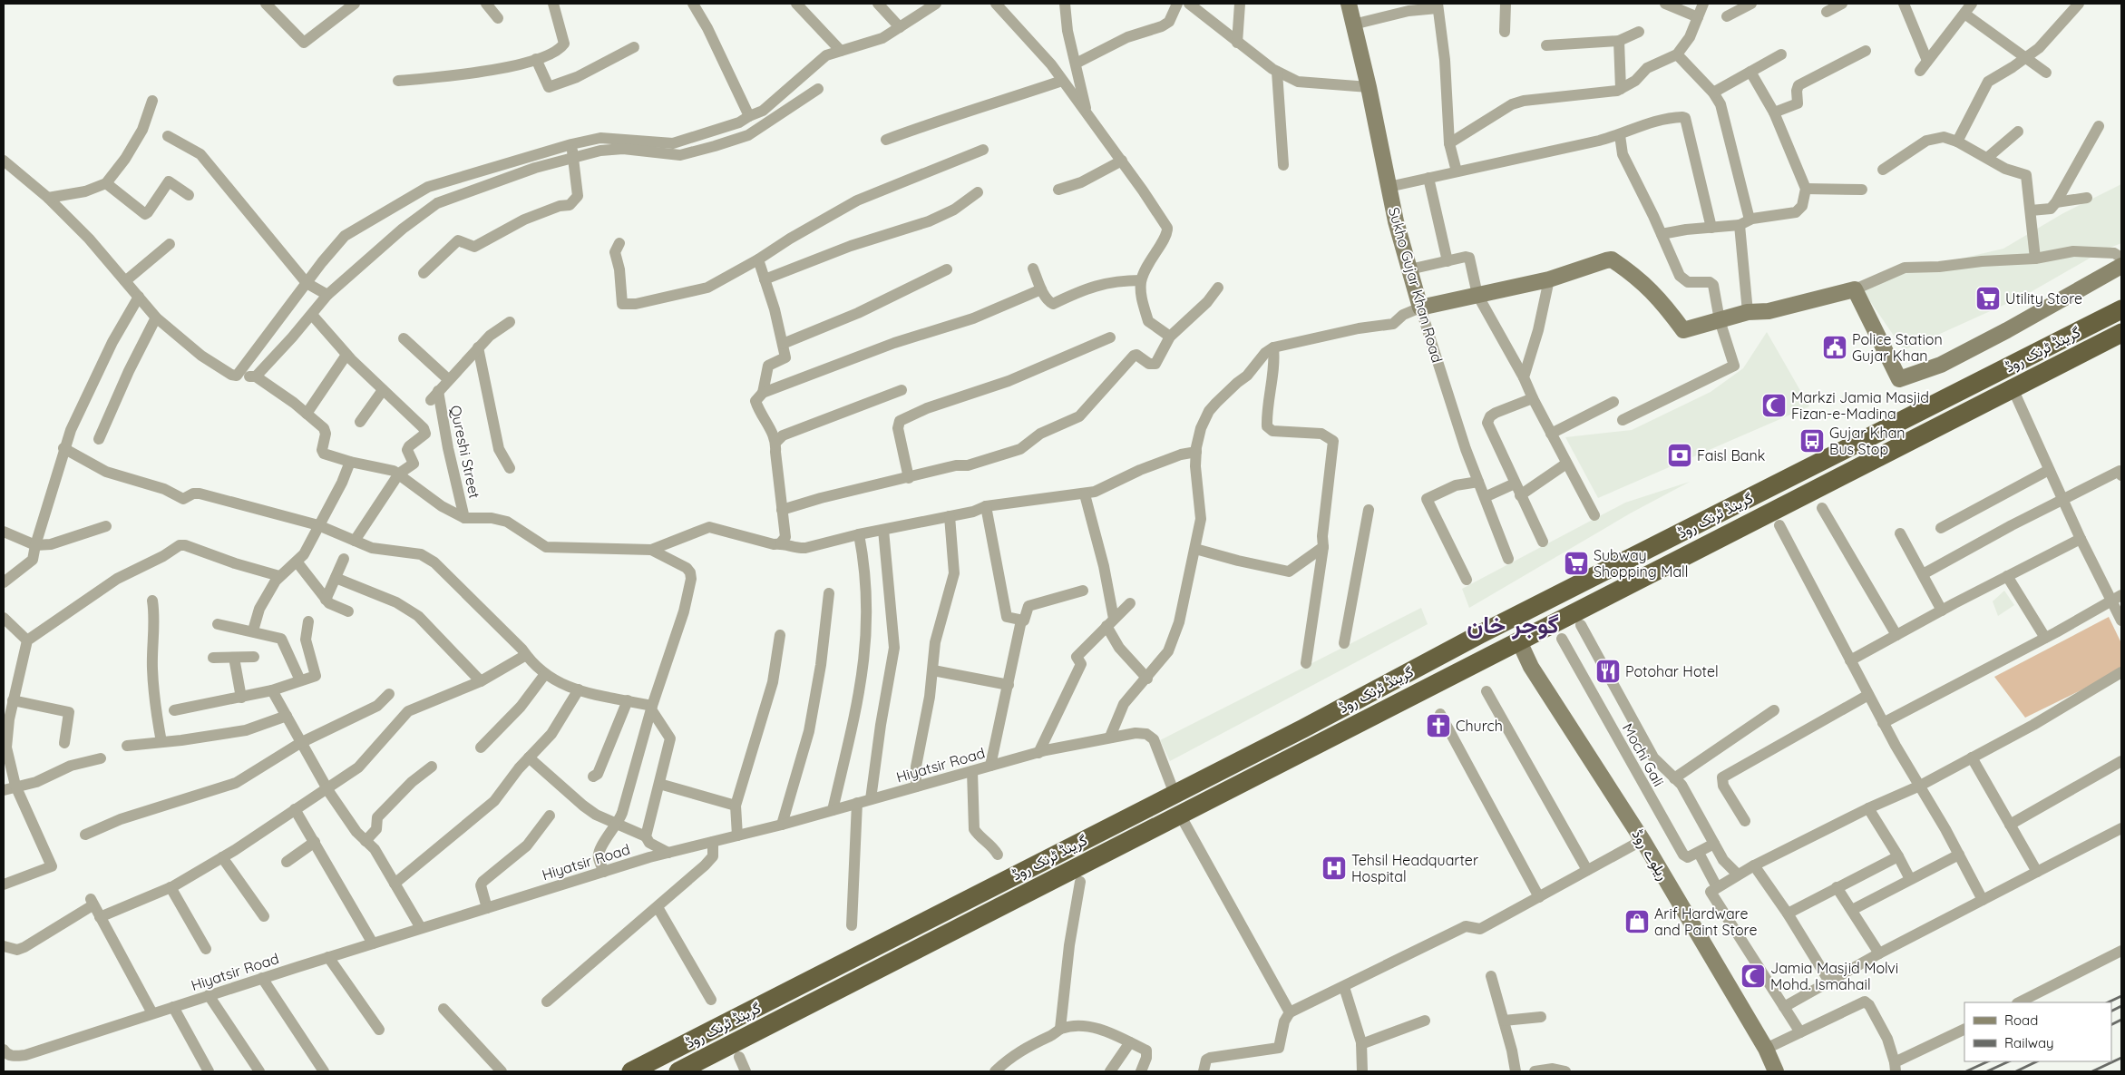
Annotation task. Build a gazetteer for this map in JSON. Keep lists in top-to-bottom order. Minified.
{"streets":{"highway":["گرینڈ ٹرنک روڈ"],"main road":["Sukho Gujar Khan Road","ریلوے روڈ"],"street":["Qureshi Street","Mochi Gali","Hiyatsir Road"]},"crossings":[["گرینڈ ٹرنک روڈ","Hiyatsir Road"],["گرینڈ ٹرنک روڈ","ریلوے روڈ"]],"districts":["گوجر خان"],"places":{"supermarket":["Utility Store","Subway Shopping Mall"],"public building":["Police Station Gujar Khan"],"mosque":["Markzi Jamia Masjid Fizan-e-Madina","Jamia Masjid Molvi Mohd. Ismahail"],"bus stop":["Gujar Khan Bus Stop"],"bank":["Faisl Bank"],"restaurant":["Potohar Hotel"],"church":["Church"],"hospital":["Tehsil Headquarter Hospital"],"shop":["Arif Hardware and Paint Store"]},"legend":["Road","Railway"]}
